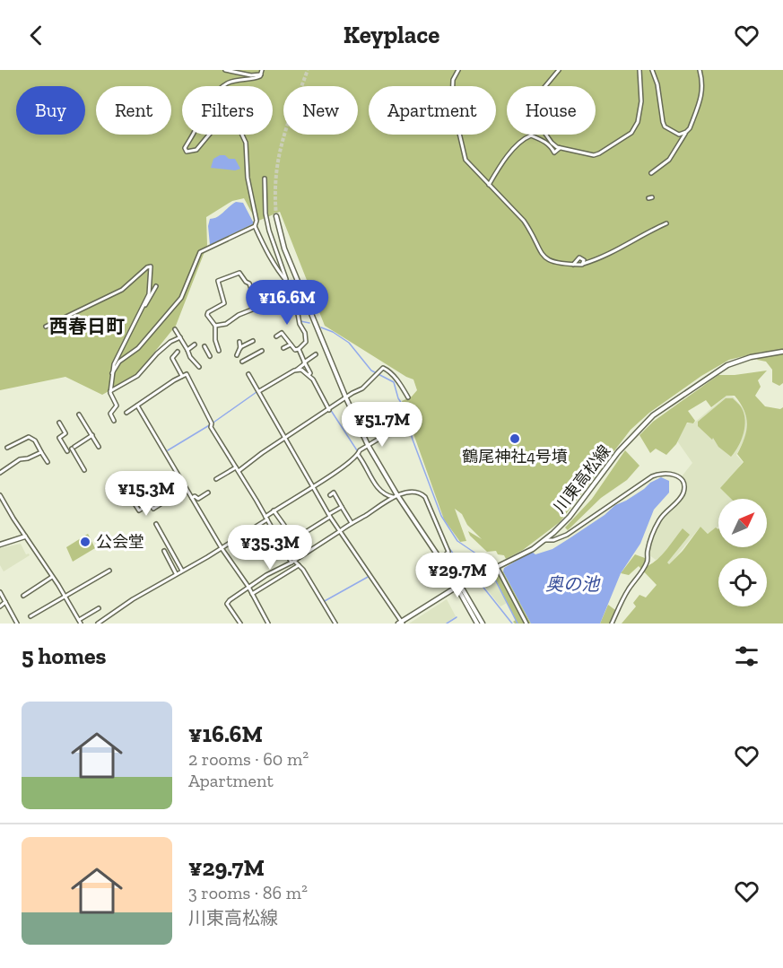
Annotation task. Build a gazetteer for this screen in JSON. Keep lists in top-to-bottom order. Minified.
{"streets":{"street":["川東高松線"]},"districts":["西春日町"],"water":["奥の池"],"places":["鶴尾神社4号墳","公会堂"],"north":"top right","page":{"header":"Keyplace","chip":["Buy","Rent","Filters","New","Apartment","House"],"price":["¥16.6M","¥51.7M","¥15.3M","¥35.3M","¥29.7M"],"heading":"5 homes","list":[{"name":"¥16.6M","note":"2 rooms · 60 m² · Apartment"},{"name":"¥29.7M","note":"3 rooms · 86 m² · 川東高松線"}]}}
